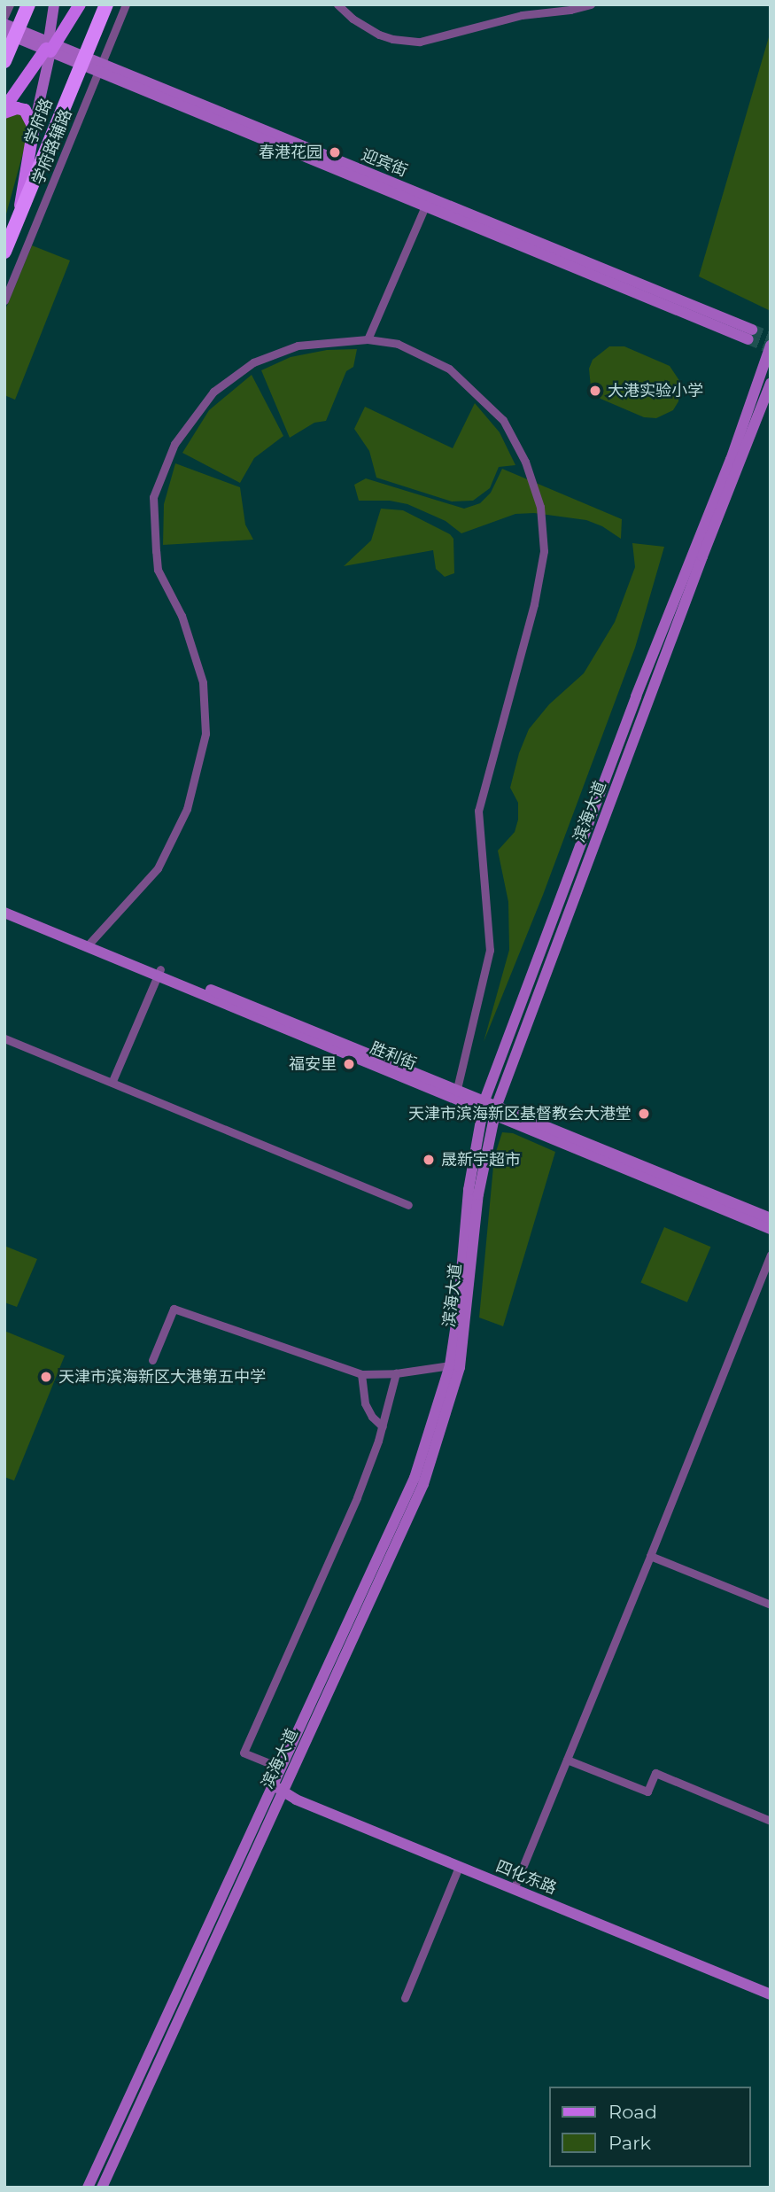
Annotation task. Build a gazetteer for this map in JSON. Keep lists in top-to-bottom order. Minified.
{"streets":{"highway":["学府路"],"main road":["迎宾街","滨海大道","胜利街","四化东路"],"street":["学府路辅路"]},"crossings":[["学府路","迎宾街"],["学府路辅路","迎宾街"],["滨海大道","胜利街"],["滨海大道","四化东路"]],"places":["春港花园","大港实验小学","福安里","天津市滨海新区基督教会大港堂","晟新宇超市","天津市滨海新区大港第五中学"],"legend":["Road","Park"]}
